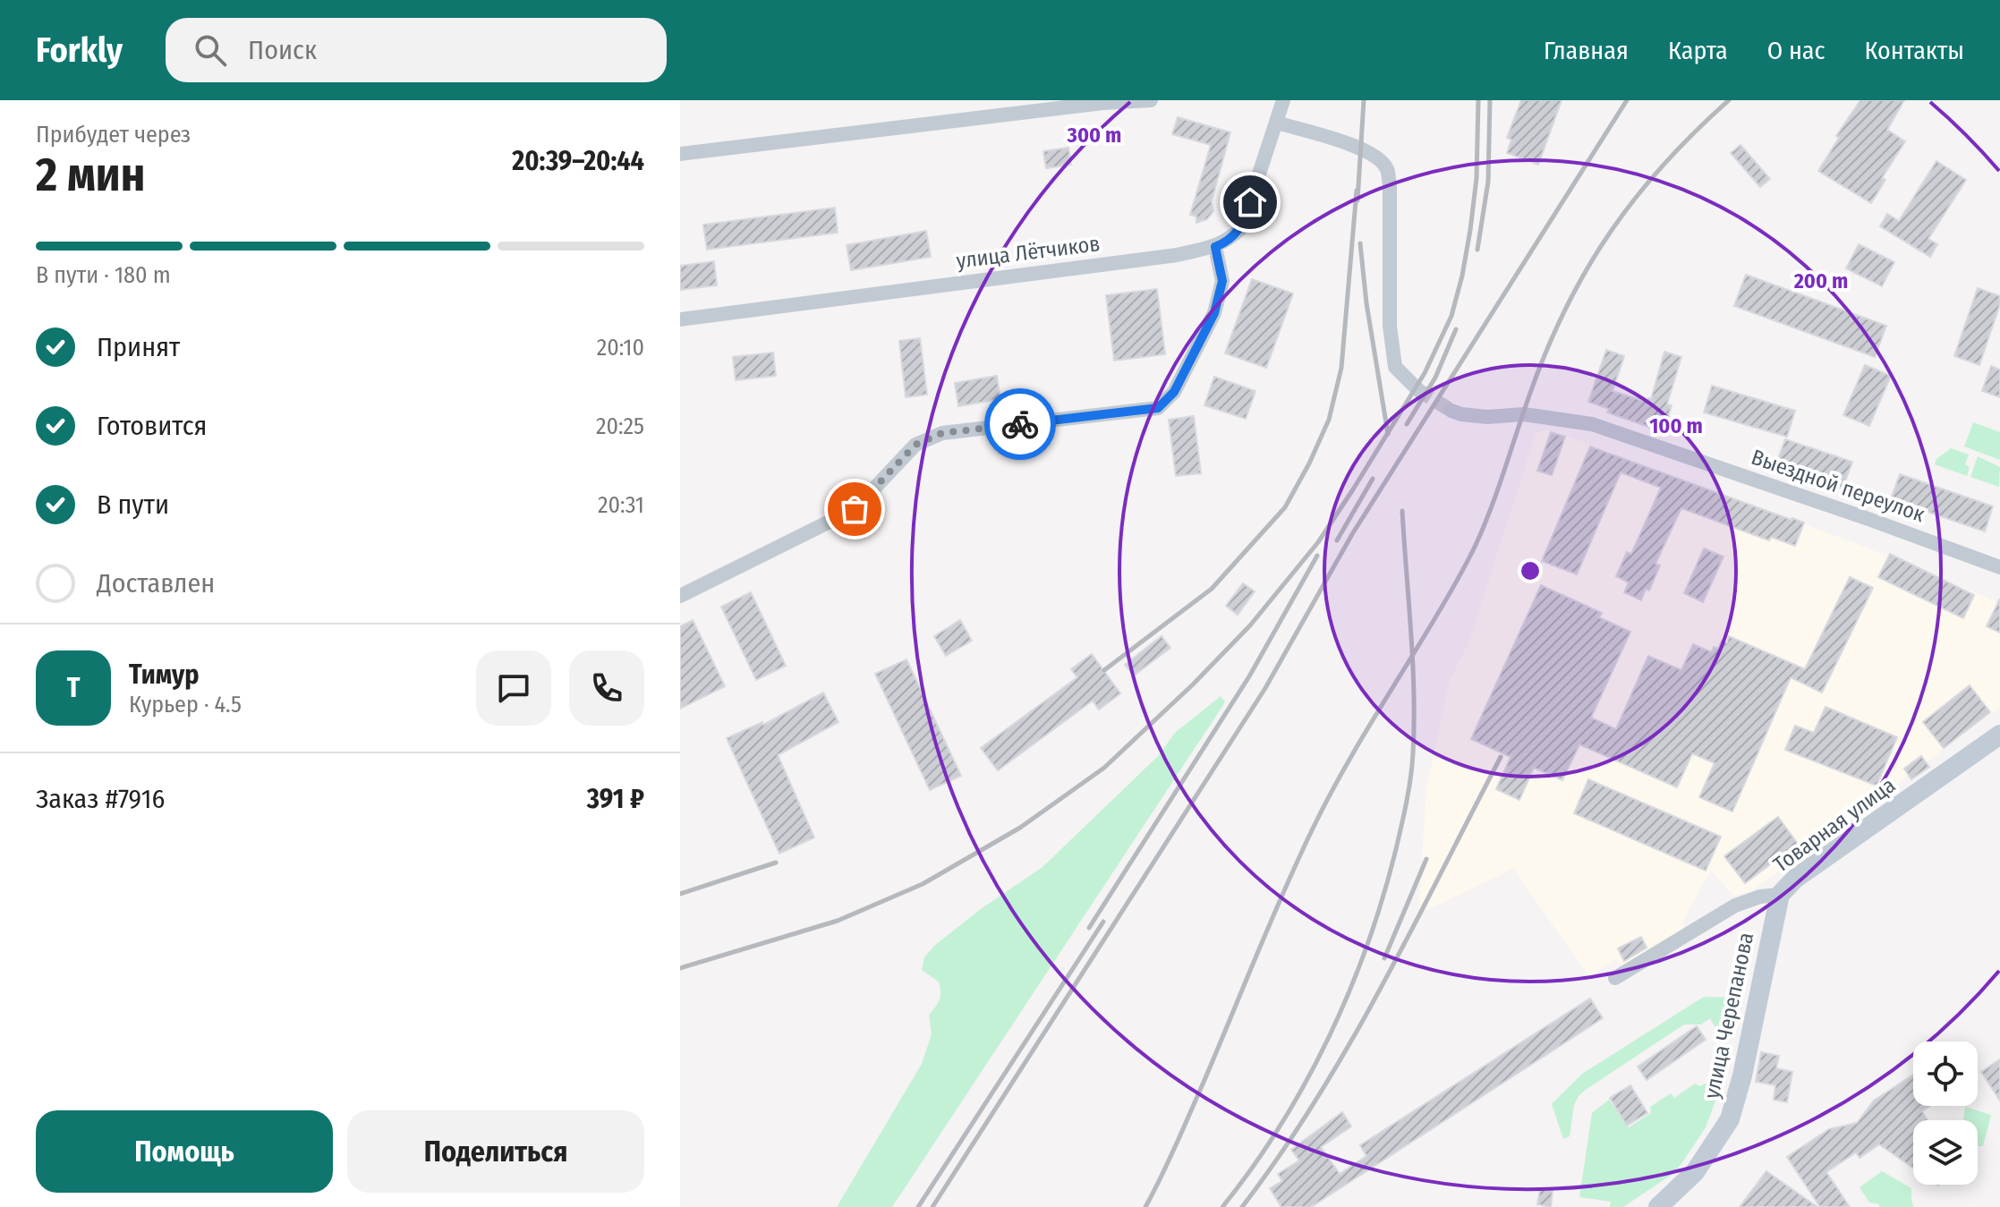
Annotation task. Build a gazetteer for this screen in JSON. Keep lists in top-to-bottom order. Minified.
{"streets":{"main road":["Товарная улица","улица Черепанова"],"street":["улица Лётчиков","Выездной переулок"]},"crossings":[["Товарная улица","улица Черепанова"]],"page":{"header":"Forkly","search":"Поиск","nav":["Главная","Карта","О нас","Контакты"],"heading":["2 мин","Прибудет через","20:39–20:44"],"panel":["Тимур","Курьер · 4.5","Заказ #7916","391 ₽"],"bar":"В пути · 180 m","list":[["Принят","20:10"],["Готовится","20:25"],["В пути","20:31"],"Доставлен"],"round":"Т","buttons":["Помощь","Поделиться"]},"rings":["300 m","200 m","100 m"]}
